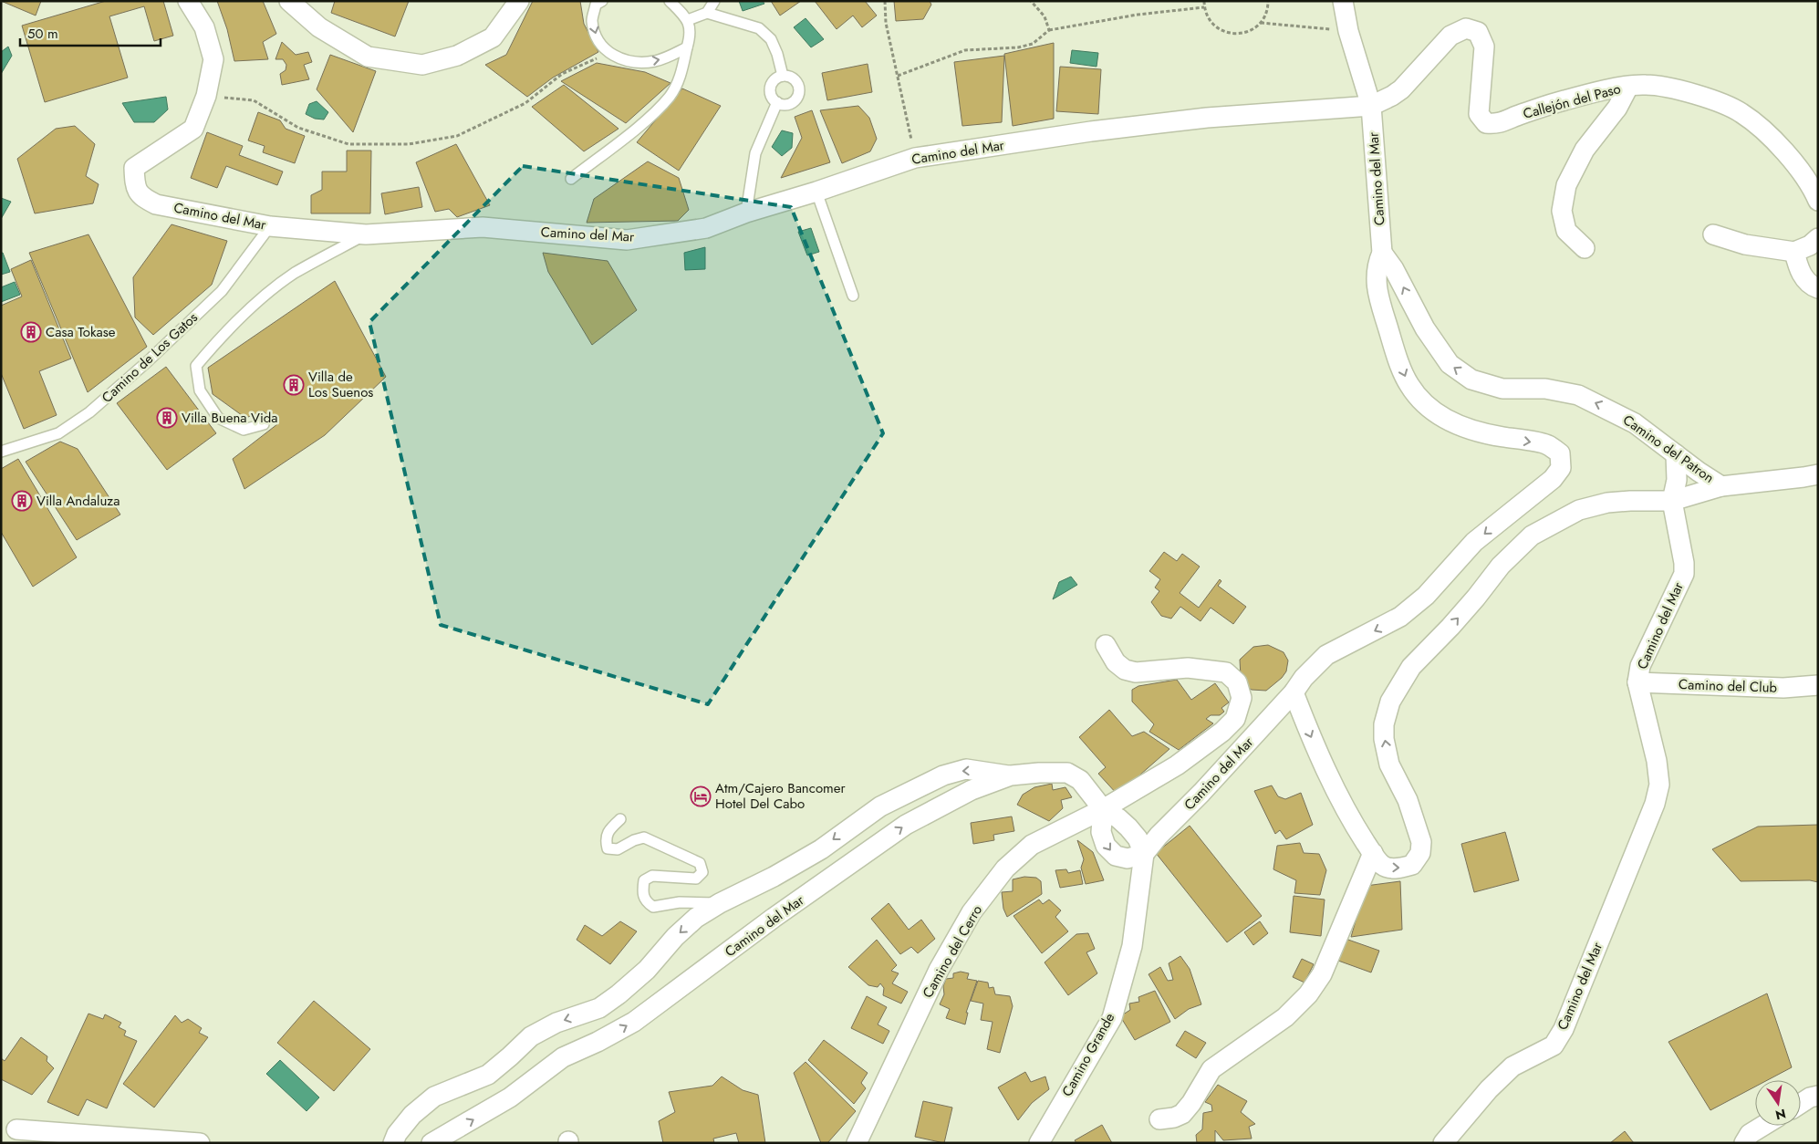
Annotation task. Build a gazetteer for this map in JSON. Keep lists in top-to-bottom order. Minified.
{"streets":{"street":["Callejón del Paso","Camino del Mar","Camino del Patron","Camino del Club","Camino del Cerro","Camino Grande"],"lane":["Camino de Los Gatos"]},"crossings":[["Callejón del Paso","Camino del Mar"],["Camino del Mar","Camino de Los Gatos"],["Camino del Mar","Camino del Patron"],["Camino del Mar","Camino del Club"],["Camino del Mar","Camino del Cerro"],["Camino del Mar","Camino Grande"]],"one_way":["Camino del Patron"],"places":{"building":["Casa Tokase","Villa de Los Suenos","Villa Buena Vida","Villa Andaluza"],"hotel":["Atm/Cajero Bancomer Hotel Del Cabo"]},"scale_bar":"50 m","north":"bottom"}
